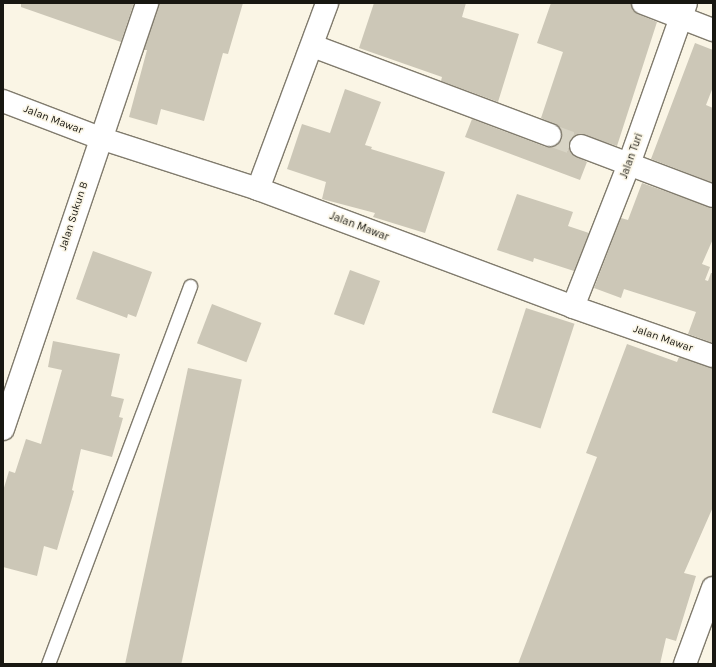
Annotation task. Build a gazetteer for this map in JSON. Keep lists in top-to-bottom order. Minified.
{"streets":{"street":["Jalan Mawar","Jalan Turi","Jalan Sukun B"]},"crossings":[["Jalan Mawar","Jalan Turi"],["Jalan Mawar","Jalan Sukun B"]]}
